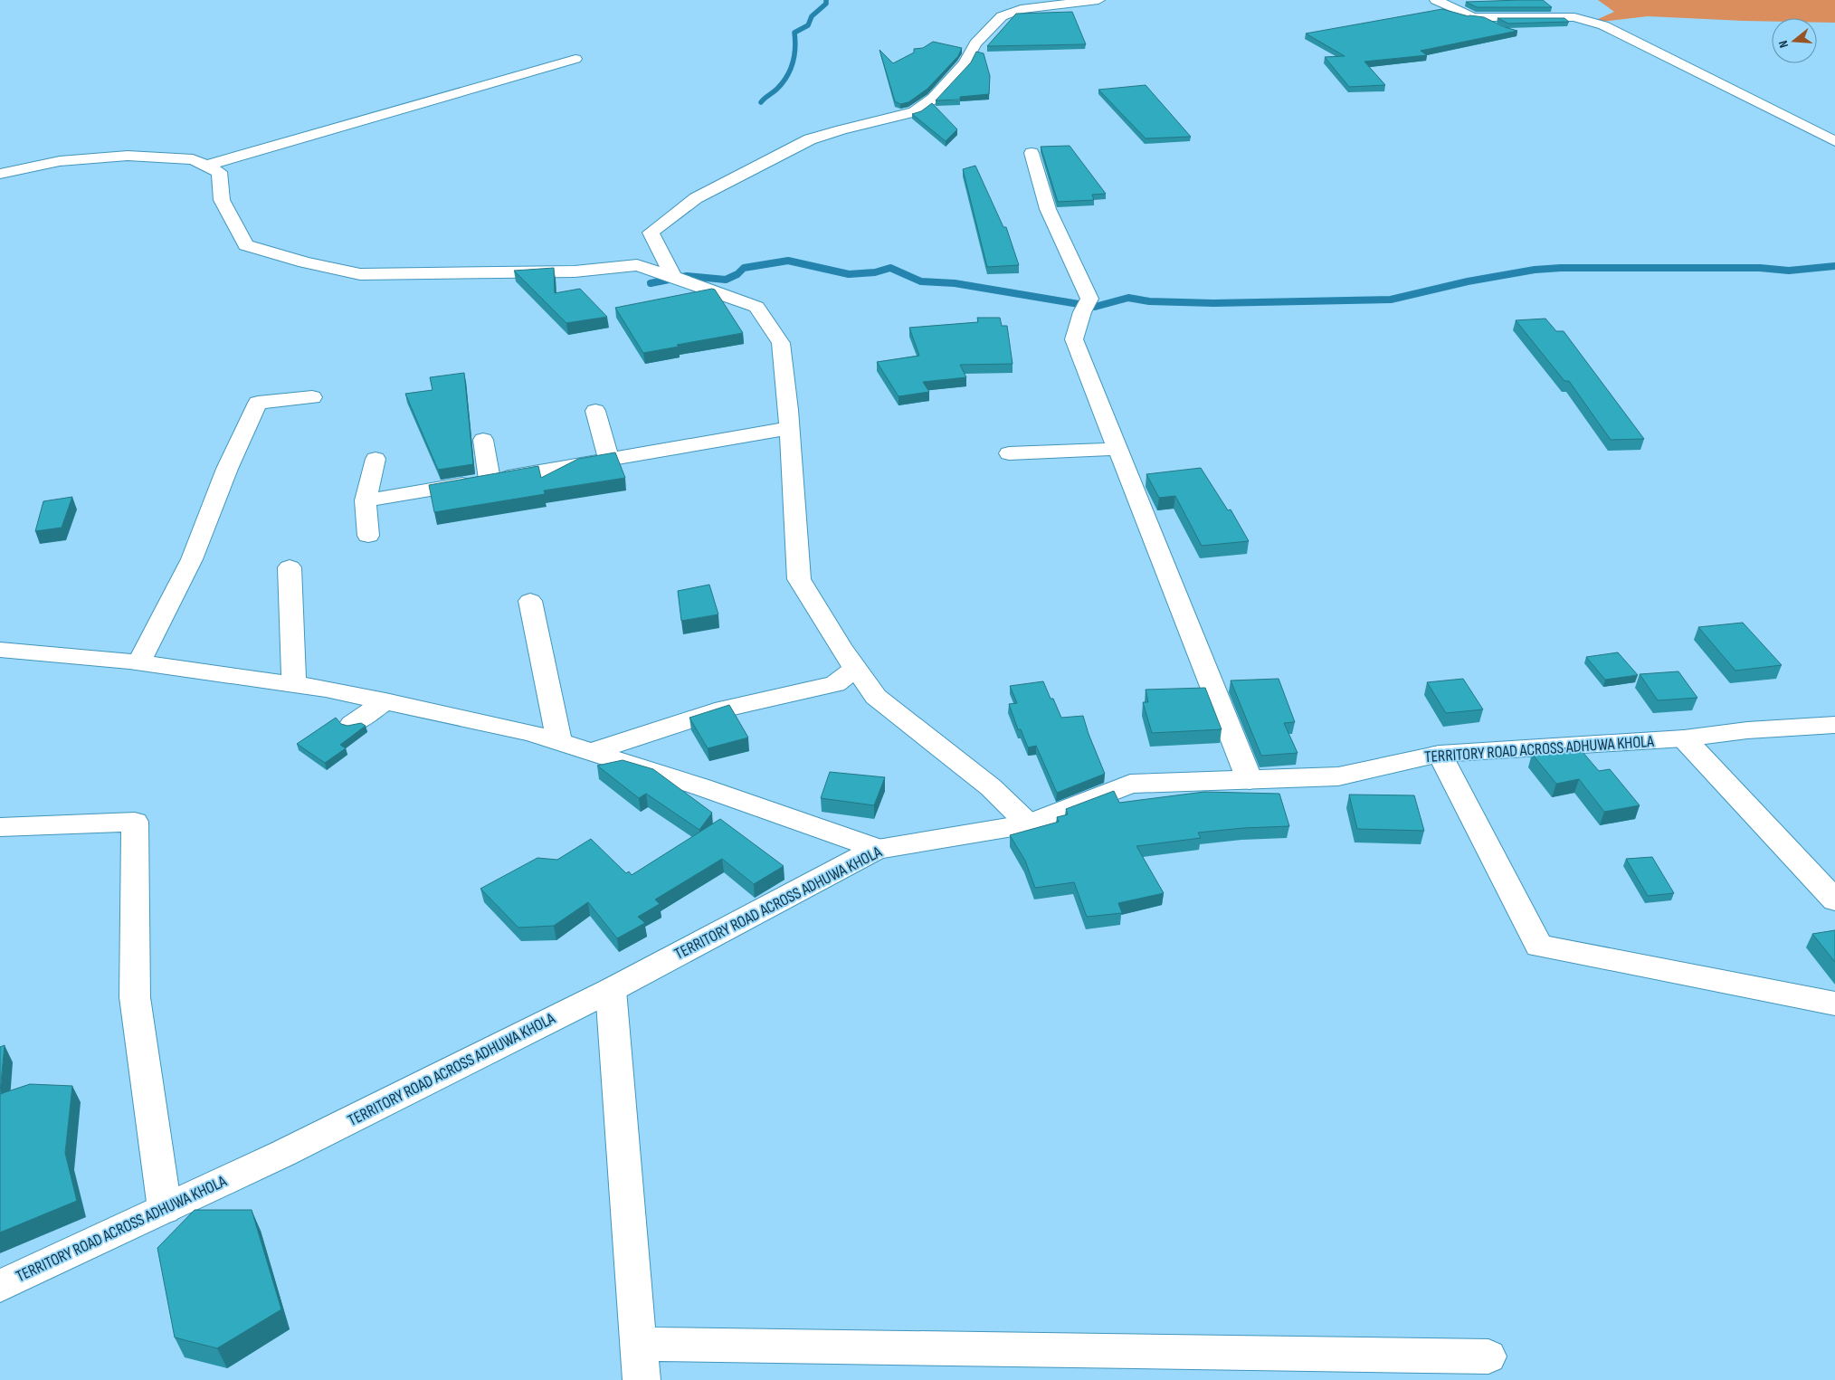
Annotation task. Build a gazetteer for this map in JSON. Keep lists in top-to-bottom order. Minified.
{"streets":{"street":["TERRITORY ROAD ACROSS ADHUWA KHOLA"]},"north":"left"}
